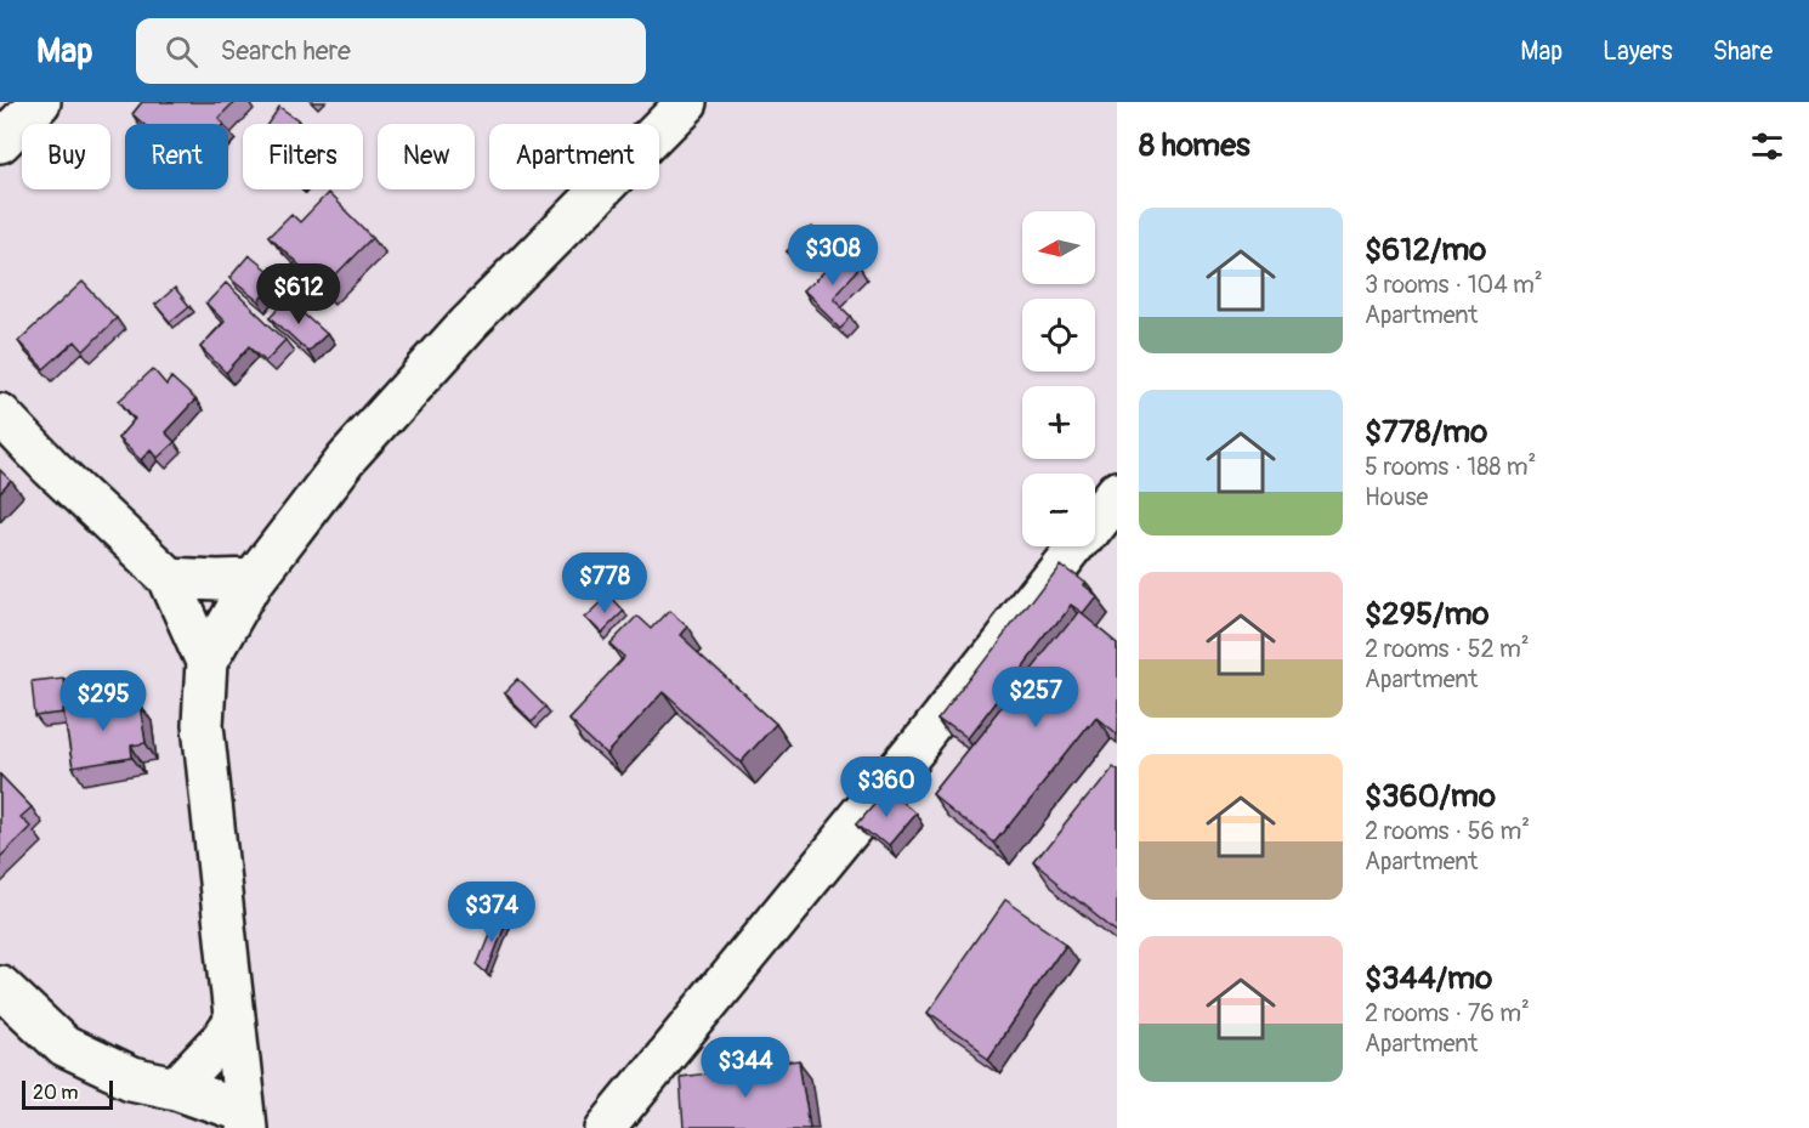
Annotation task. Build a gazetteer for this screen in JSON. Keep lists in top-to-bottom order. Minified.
{"scale_bar":"20 m","north":"left","page":{"header":"Map","search":"Search here","nav":["Map","Layers","Share"],"heading":"8 homes","chip":["Buy","Rent","Filters","New","Apartment"],"list":[{"name":"$612/mo","note":"3 rooms · 104 m² · Apartment"},{"name":"$778/mo","note":"5 rooms · 188 m² · House"},{"name":"$295/mo","note":"2 rooms · 52 m² · Apartment"},{"name":"$360/mo","note":"2 rooms · 56 m² · Apartment"},{"name":"$344/mo","note":"2 rooms · 76 m² · Apartment"}],"map_buttons":["+","−"],"price":["$308","$612","$778","$257","$295","$360","$374","$344"],"scale":"20 m"}}
